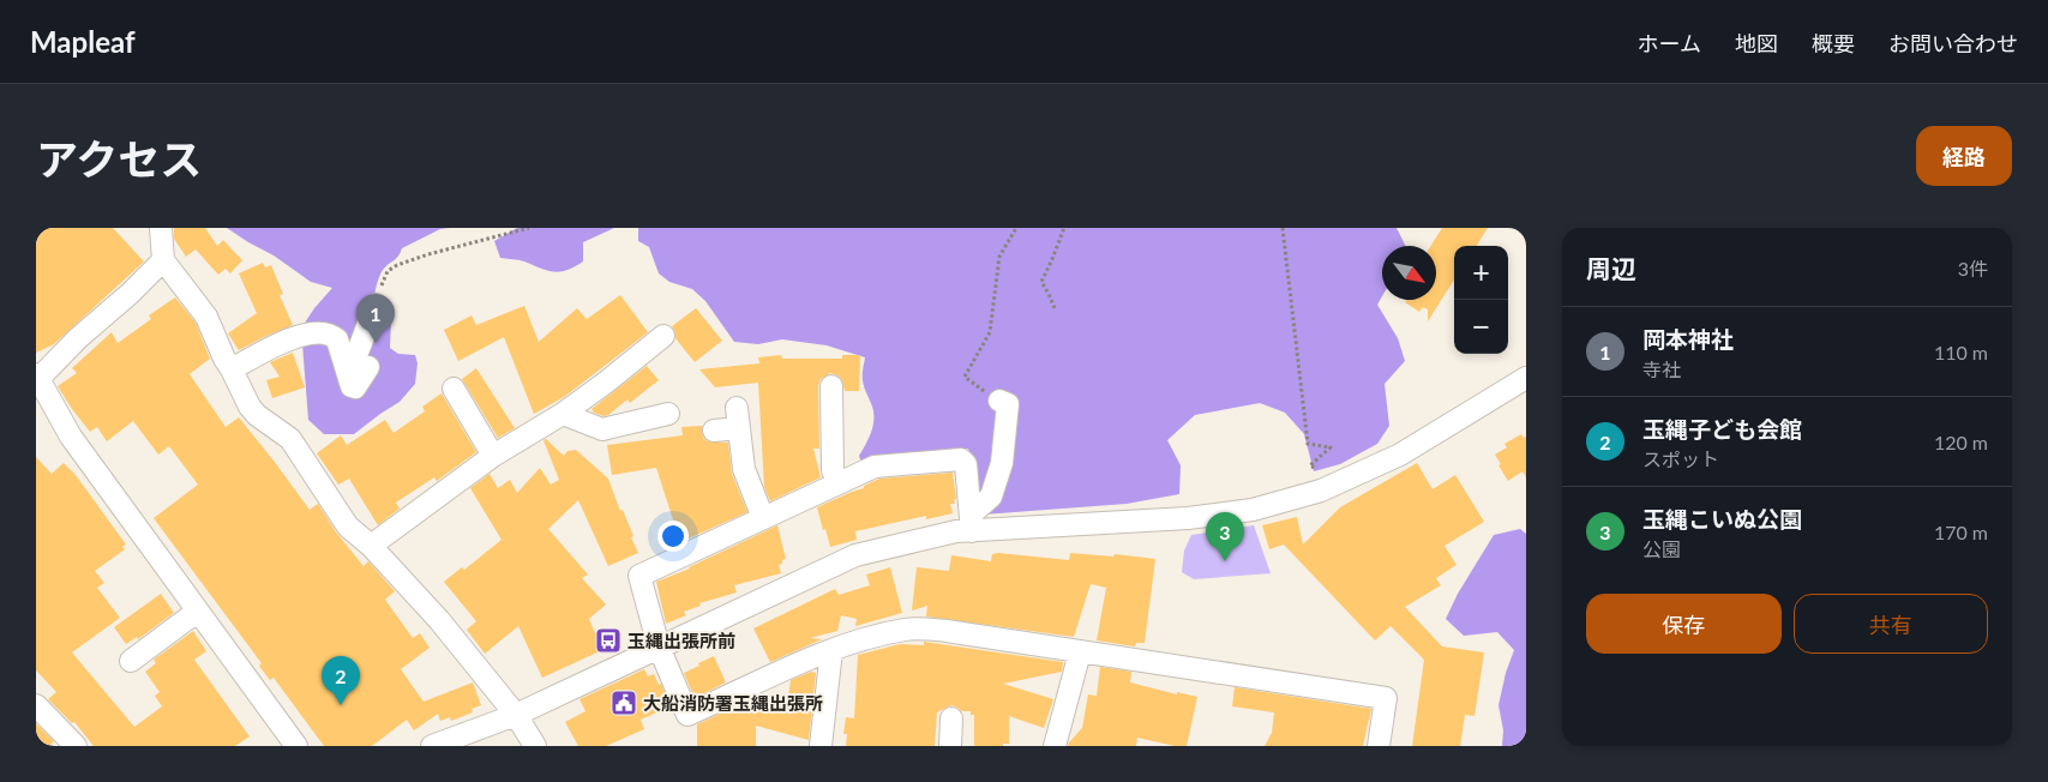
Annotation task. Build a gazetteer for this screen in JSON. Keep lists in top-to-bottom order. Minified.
{"places":{"bus stop":["玉縄出張所前"],"public building":["大船消防署玉縄出張所"]},"north":"bottom right","page":{"header":"Mapleaf","nav":["ホーム","地図","概要","お問い合わせ"],"title":"アクセス","buttons":["経路",["保存","共有"]],"heading":["周辺","3件"],"map_buttons":["+","−"],"pins":["1","3","2"],"list":[{"mark":"1","name":"岡本神社","note":"寺社","value":"110 m"},{"mark":"2","name":"玉縄子ども会館","note":"スポット","value":"120 m"},{"mark":"3","name":"玉縄こいぬ公園","note":"公園","value":"170 m"}]}}
